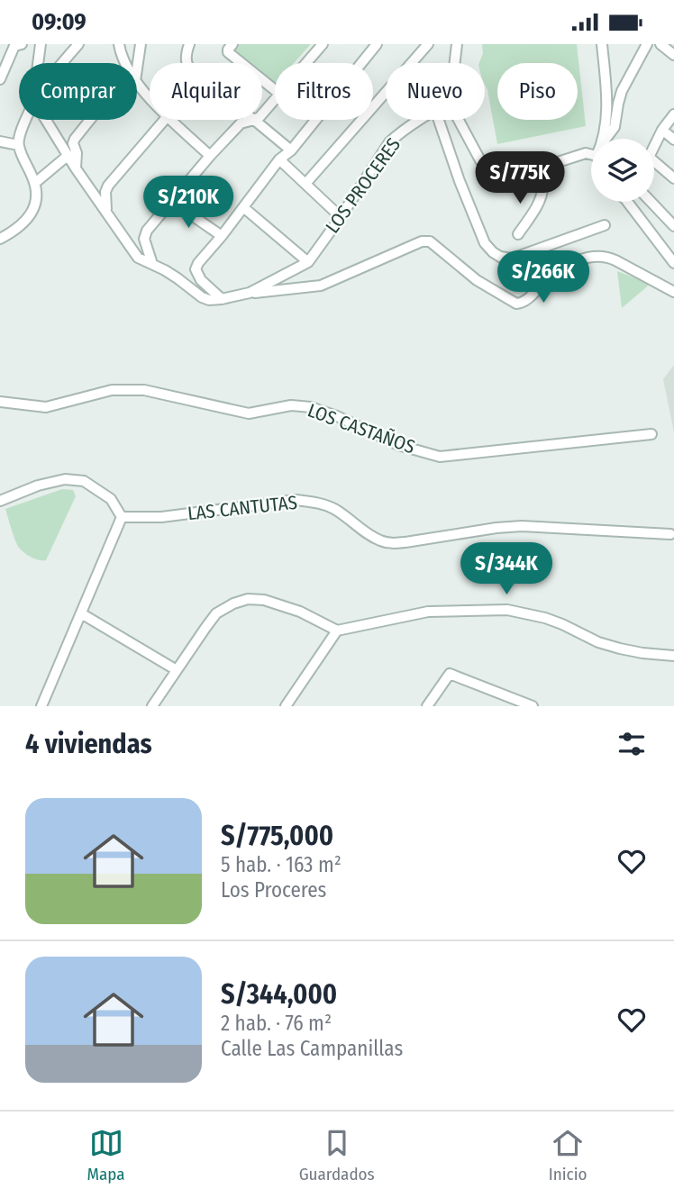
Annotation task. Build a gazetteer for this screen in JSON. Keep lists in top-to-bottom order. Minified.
{"streets":{"street":["LOS PROCERES","LOS CASTAÑOS","LAS CANTUTAS"]},"page":{"status":"09:09","chip":["Comprar","Alquilar","Filtros","Nuevo","Piso"],"price":["S/775K","S/210K","S/266K","S/344K"],"heading":"4 viviendas","list":[{"name":"S/775,000","note":"5 hab. · 163 m² · Los Proceres"},{"name":"S/344,000","note":"2 hab. · 76 m² · Calle Las Campanillas"}],"tabs":["Mapa","Guardados","Inicio"]}}
